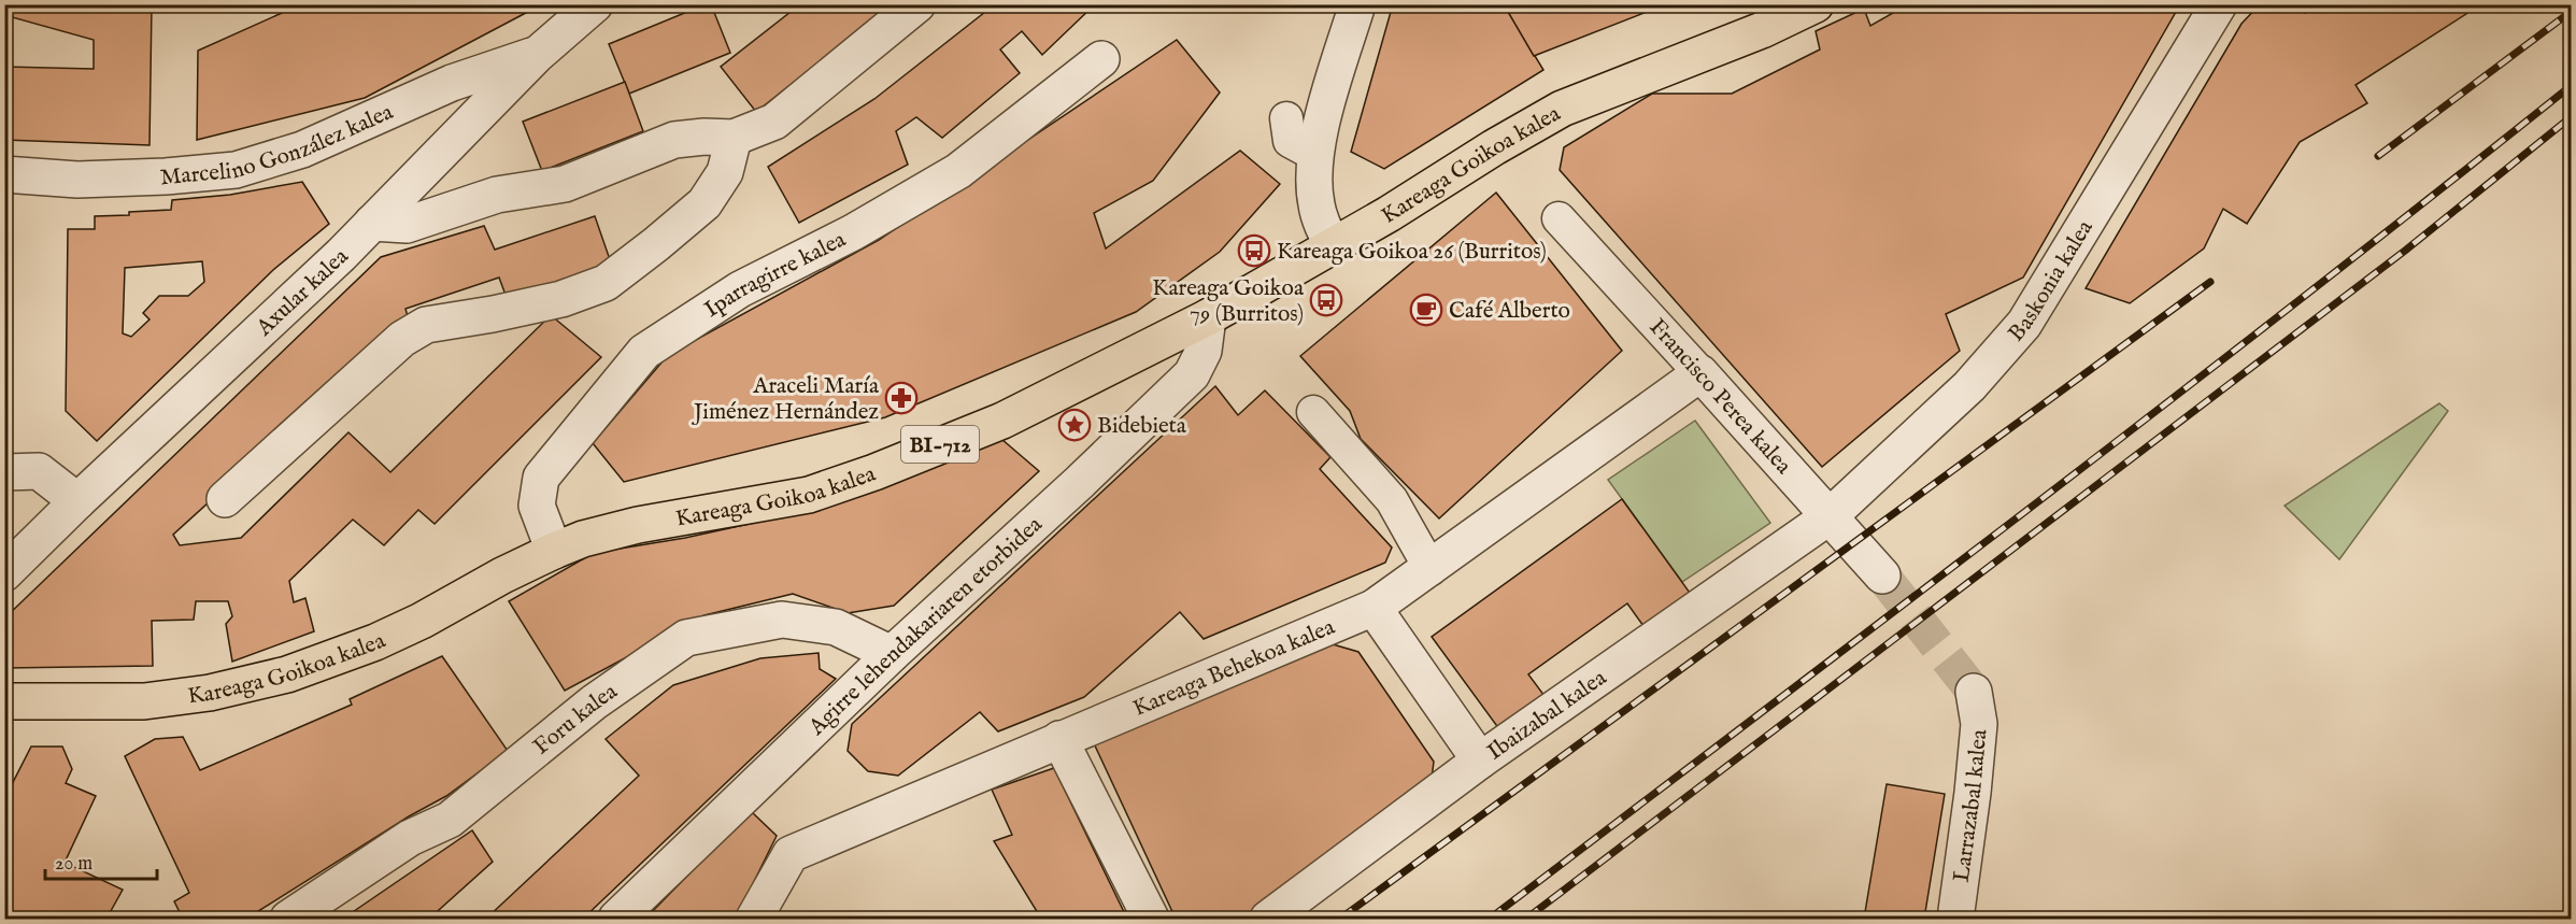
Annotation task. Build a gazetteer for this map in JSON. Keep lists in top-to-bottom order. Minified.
{"streets":{"main road":["Kareaga Goikoa kalea","BI-712"],"street":["Marcelino González kalea","Iparragirre kalea","Baskonia kalea","Axular kalea","Francisco Perea kalea","Agirre lehendakariaren etorbidea","Kareaga Behekoa kalea","Ibaizabal kalea","Foru kalea","Larrazabal kalea"]},"crossings":[["Marcelino González kalea","Axular kalea"],["Kareaga Goikoa kalea","Iparragirre kalea"],["Kareaga Goikoa kalea","Agirre lehendakariaren etorbidea"],["Baskonia kalea","Francisco Perea kalea"],["Baskonia kalea","Ibaizabal kalea"],["Francisco Perea kalea","Kareaga Behekoa kalea"],["Francisco Perea kalea","Ibaizabal kalea"],["Agirre lehendakariaren etorbidea","Foru kalea"]],"places":{"bus stop":["Kareaga Goikoa 26 (Burritos)","Kareaga Goikoa 79 (Burritos)"],"cafe":["Café Alberto"],"pharmacy":["Araceli María Jiménez Hernández"],"place":["Bidebieta"]},"scale_bar":"20 m"}
